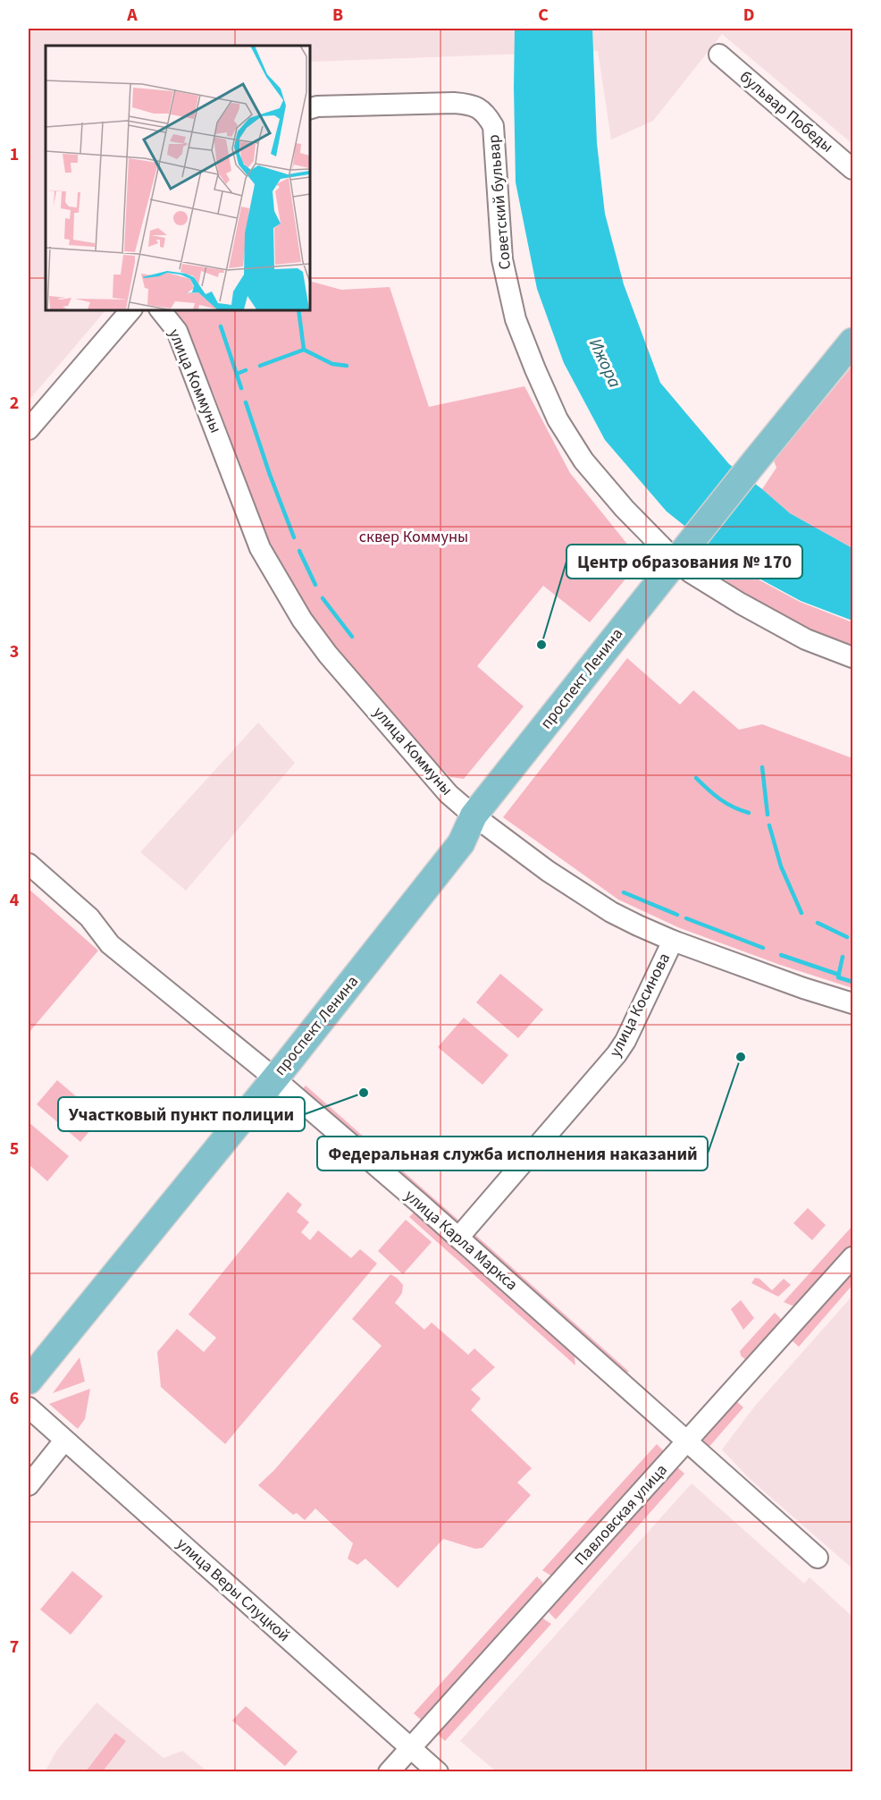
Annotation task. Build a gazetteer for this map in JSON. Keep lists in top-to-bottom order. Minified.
{"streets":{"main road":["проспект Ленина"],"street":["бульвар Победы","Советский бульвар","улица Коммуны","улица Косинова","улица Карла Маркса","Павловская улица","улица Веры Слуцкой"]},"crossings":[["Советский бульвар","проспект Ленина"],["улица Коммуны","проспект Ленина"],["улица Коммуны","улица Косинова"],["проспект Ленина","улица Карла Маркса"],["улица Косинова","улица Карла Маркса"],["улица Карла Маркса","Павловская улица"],["Павловская улица","улица Веры Слуцкой"]],"water":["Ижора"],"parks":["сквер Коммуны"],"places":["Центр образования № 170","Федеральная служба исполнения наказаний","Участковый пункт полиции"],"grid":{"columns":["A","B","C","D"],"rows":["1","2","3","4","5","6","7"]}}
